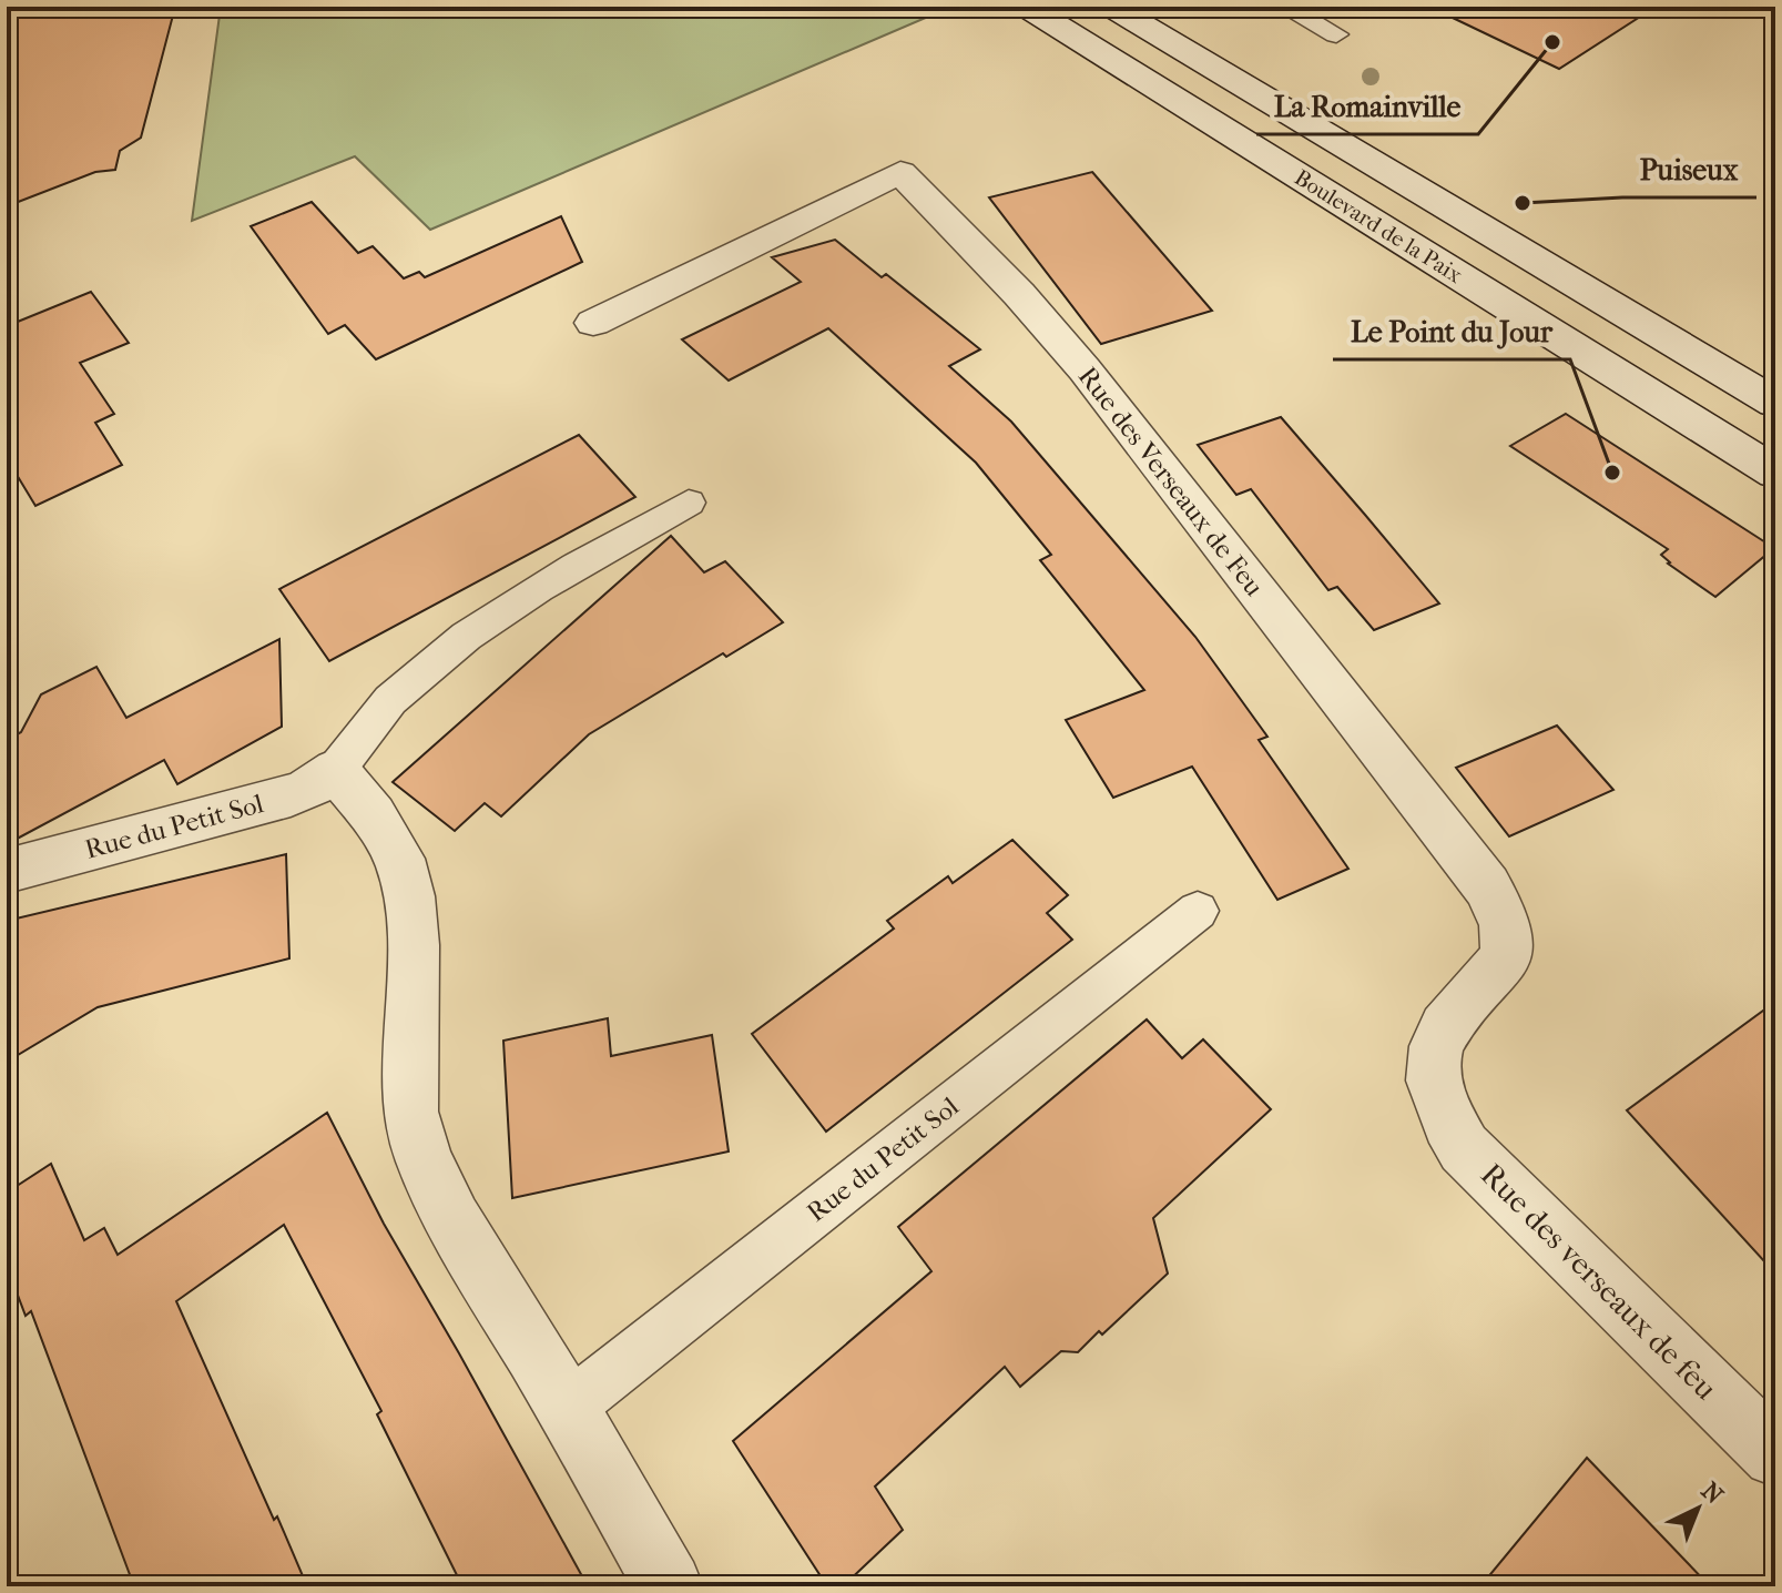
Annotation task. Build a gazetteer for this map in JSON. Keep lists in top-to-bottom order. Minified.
{"streets":{"street":["Boulevard de la Paix","Rue des Verseaux de Feu","Rue du Petit Sol","Rue des verseaux de feu"]},"crossings":[["Rue des Verseaux de Feu","Rue des verseaux de feu"]],"places":["La Romainville","Puiseux","Le Point du Jour"],"north":"top right"}
